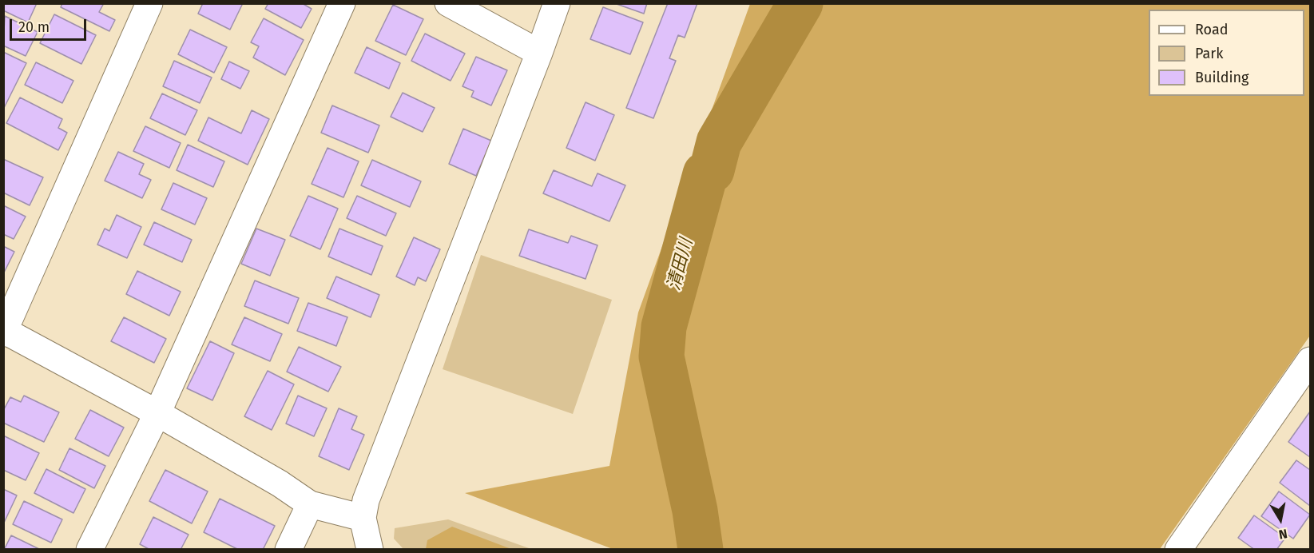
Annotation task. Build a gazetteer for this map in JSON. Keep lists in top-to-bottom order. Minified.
{"water":["清田川"],"legend":["Road","Park","Building"],"scale_bar":"20 m","north":"bottom"}
